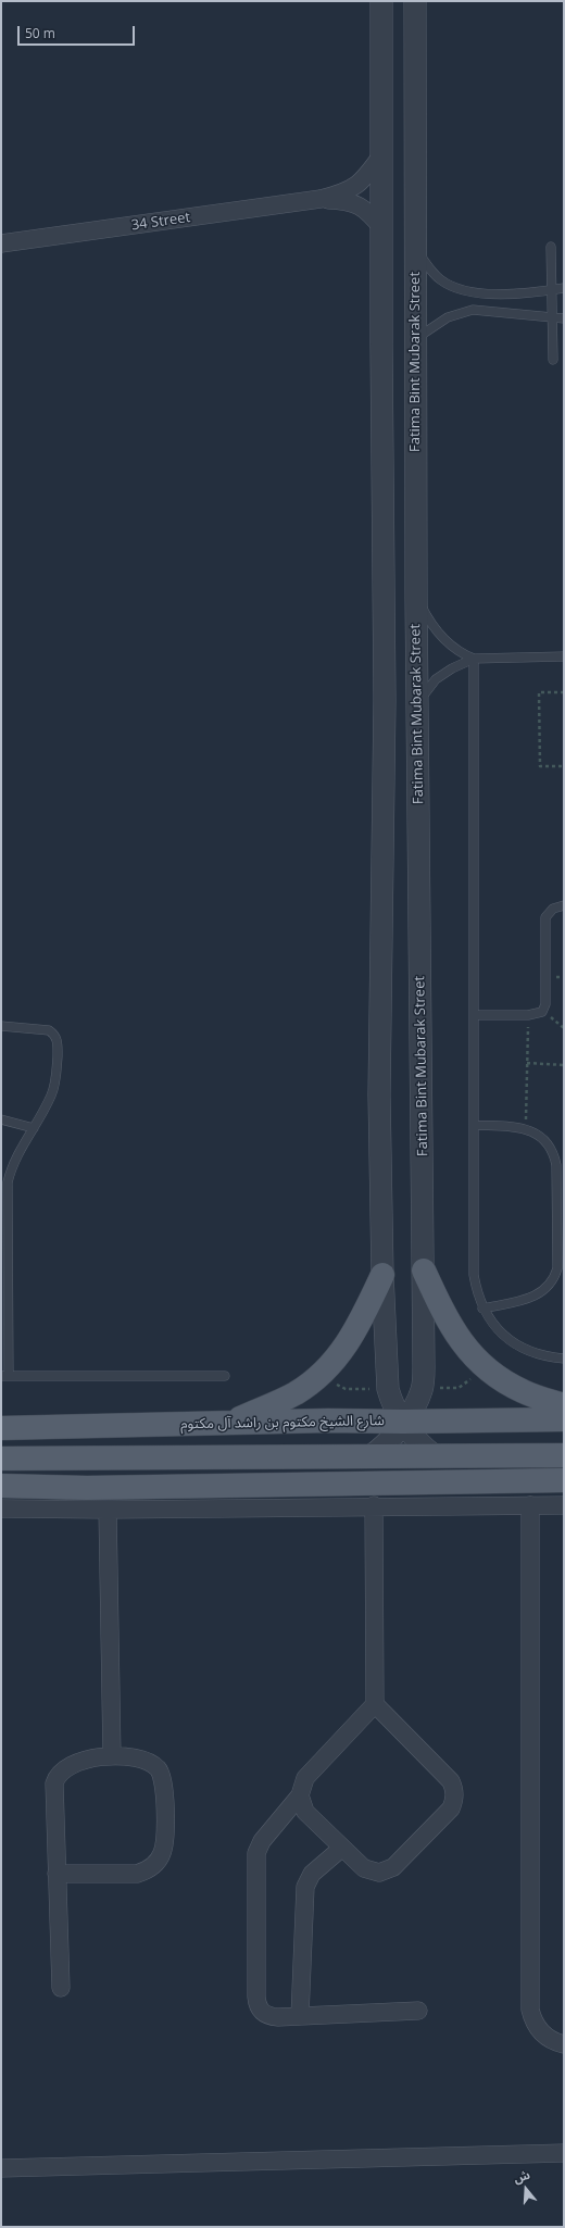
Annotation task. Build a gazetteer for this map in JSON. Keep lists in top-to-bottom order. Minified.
{"streets":{"main road":["شارع الشيخ مكتوم بن راشد آل مكتوم"],"street":["34 Street","Fatima Bint Mubarak Street"]},"crossings":[["Fatima Bint Mubarak Street","شارع الشيخ مكتوم بن راشد آل مكتوم"]],"scale_bar":"50 m","north":"top"}
